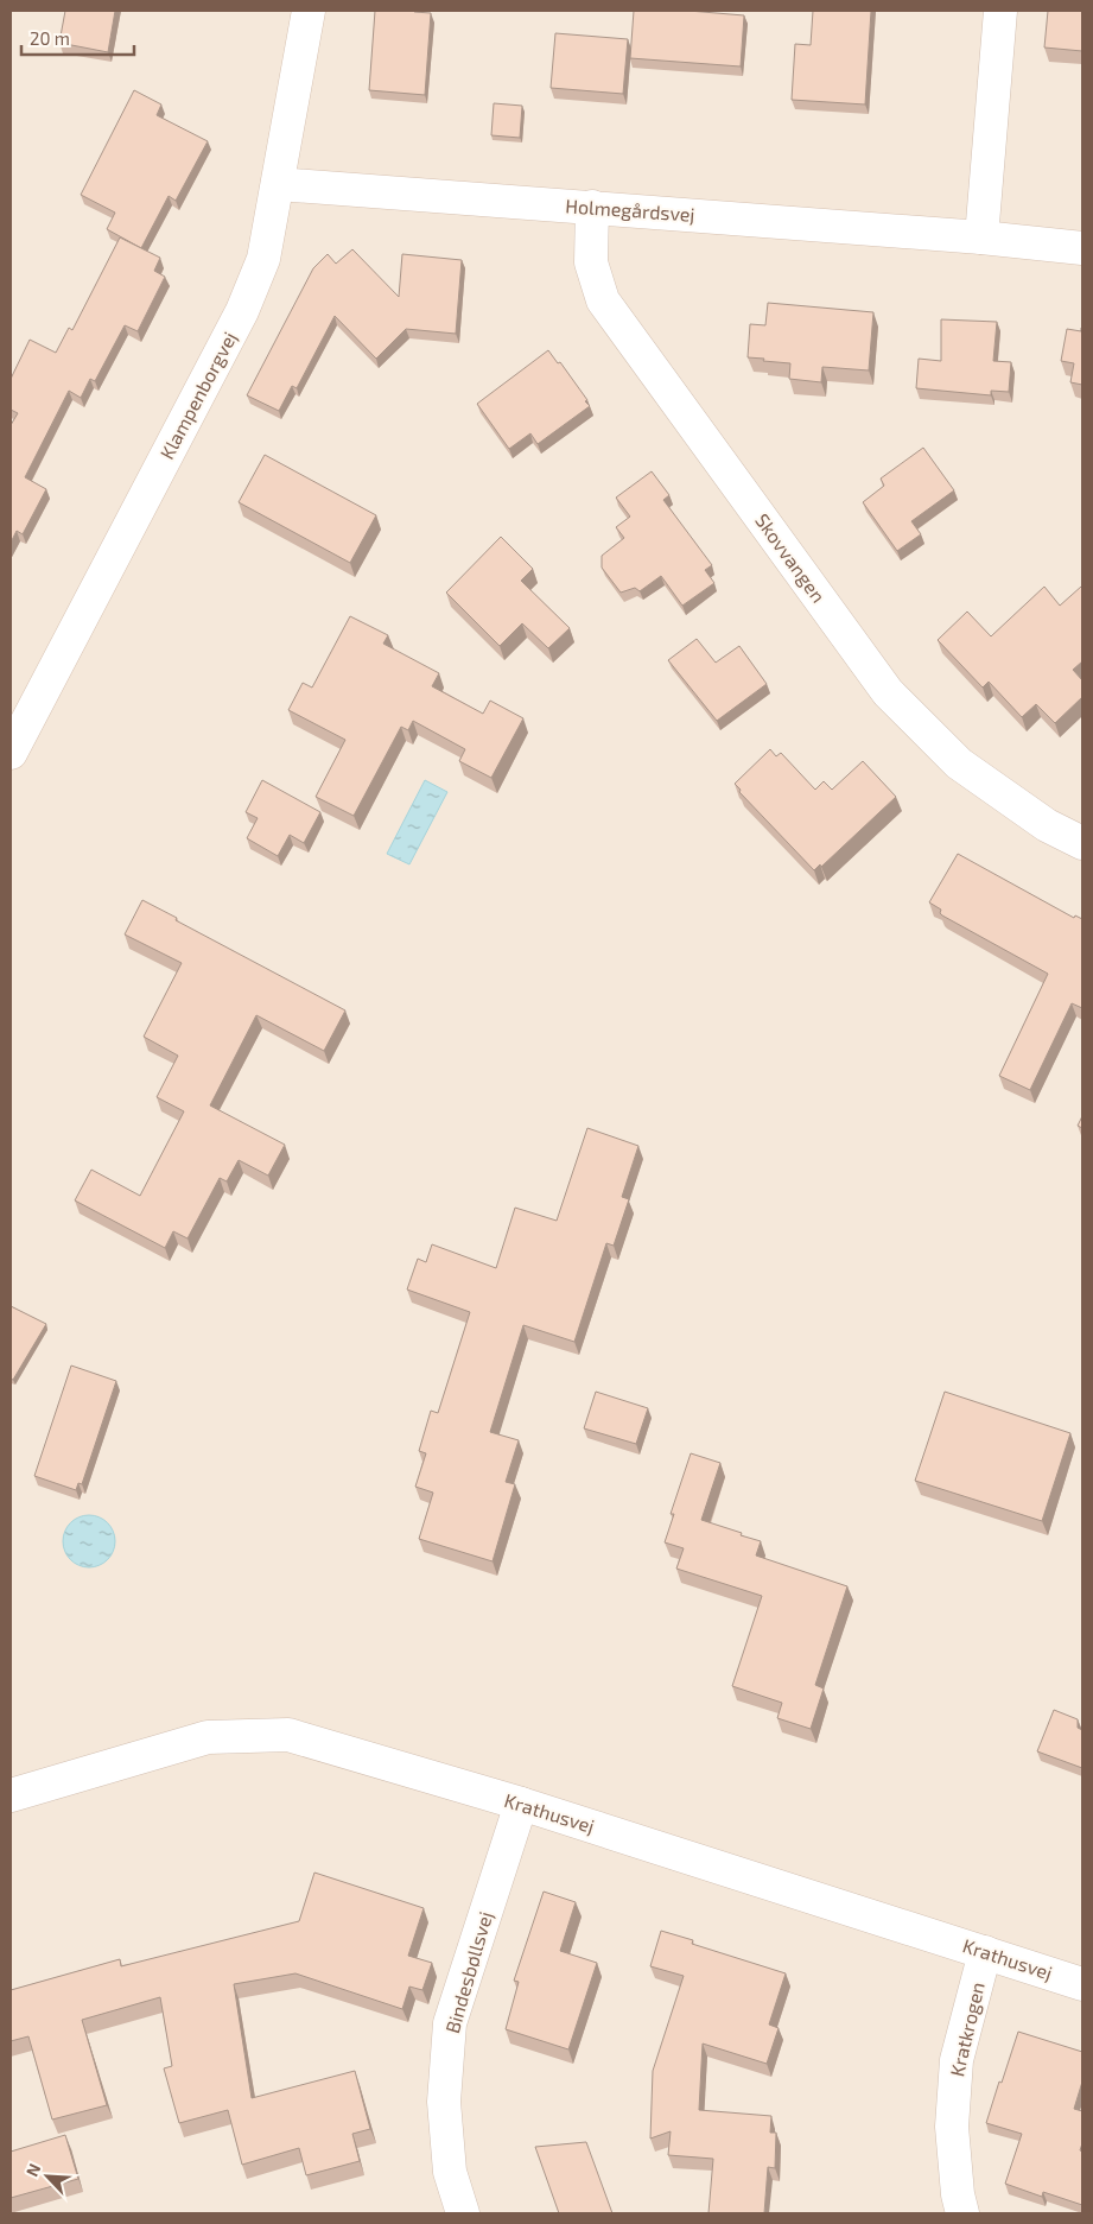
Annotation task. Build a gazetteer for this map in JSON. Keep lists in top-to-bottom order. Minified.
{"streets":{"street":["Holmegårdsvej","Klampenborgvej","Skovvangen","Krathusvej","Bindesbøllsvej","Kratkrogen"]},"crossings":[["Holmegårdsvej","Klampenborgvej"],["Holmegårdsvej","Skovvangen"],["Krathusvej","Bindesbøllsvej"],["Krathusvej","Kratkrogen"]],"scale_bar":"20 m","north":"top left"}
